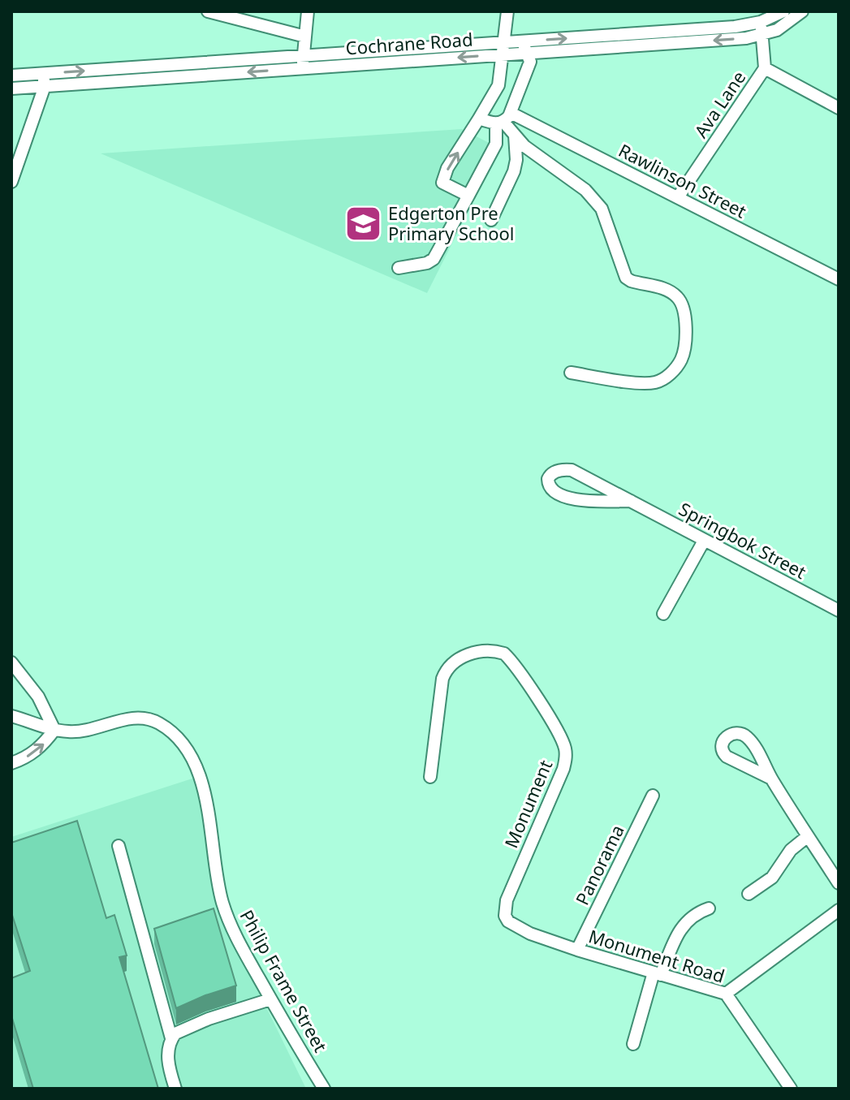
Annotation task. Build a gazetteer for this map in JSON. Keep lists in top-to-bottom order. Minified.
{"streets":{"street":["Cochrane Road","Ava Lane","Rawlinson Street","Springbok Street","Monument","Panorama","Monument Road","Philip Frame Street"]},"crossings":[["Cochrane Road","Ava Lane"],["Ava Lane","Rawlinson Street"],["Monument","Monument Road"],["Panorama","Monument Road"]],"places":{"school or university":["Edgerton Pre Primary School"]}}
